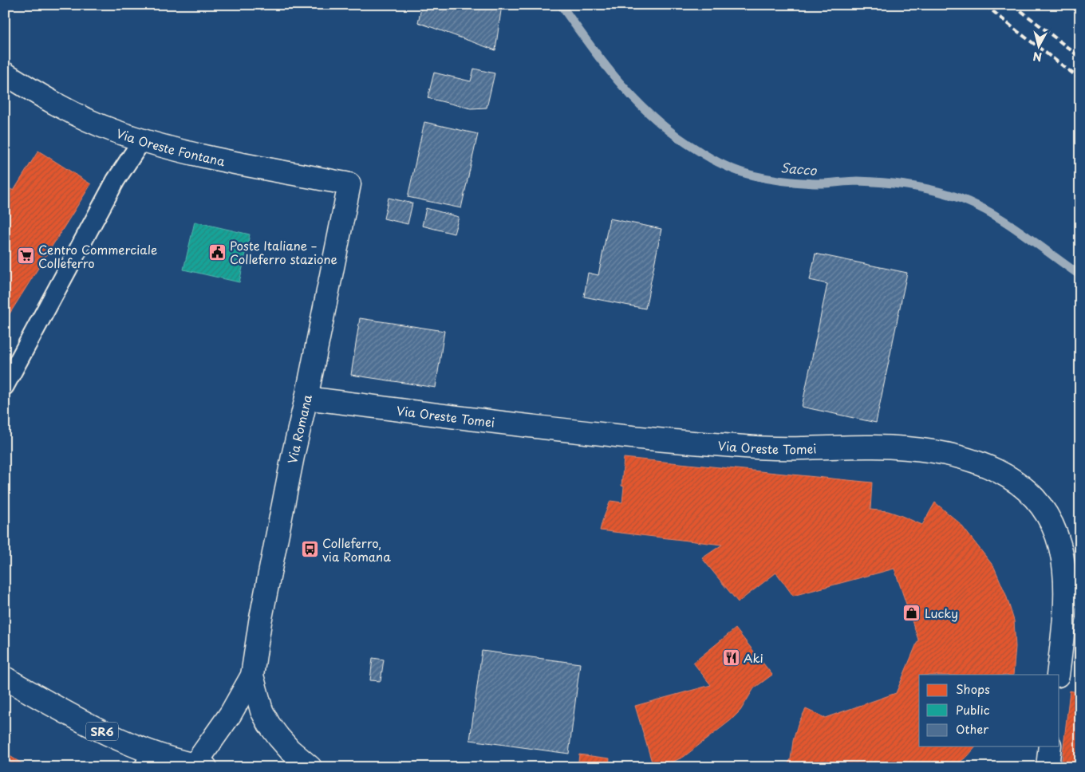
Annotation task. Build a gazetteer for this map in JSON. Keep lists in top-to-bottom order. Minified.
{"streets":{"street":["Via Oreste Fontana","Via Oreste Tomei","Via Romana","SR6"]},"crossings":[["Via Oreste Fontana","Via Romana"],["Via Oreste Tomei","Via Romana"],["Via Romana","SR6"]],"water":["Sacco"],"places":{"public building":["Poste Italiane – Colleferro stazione"],"supermarket":["Centro Commerciale Colleferro"],"bus stop":["Colleferro, via Romana"],"shop":["Lucky"],"restaurant":["Aki"]},"legend":["Shops","Public","Other"],"north":"bottom"}
